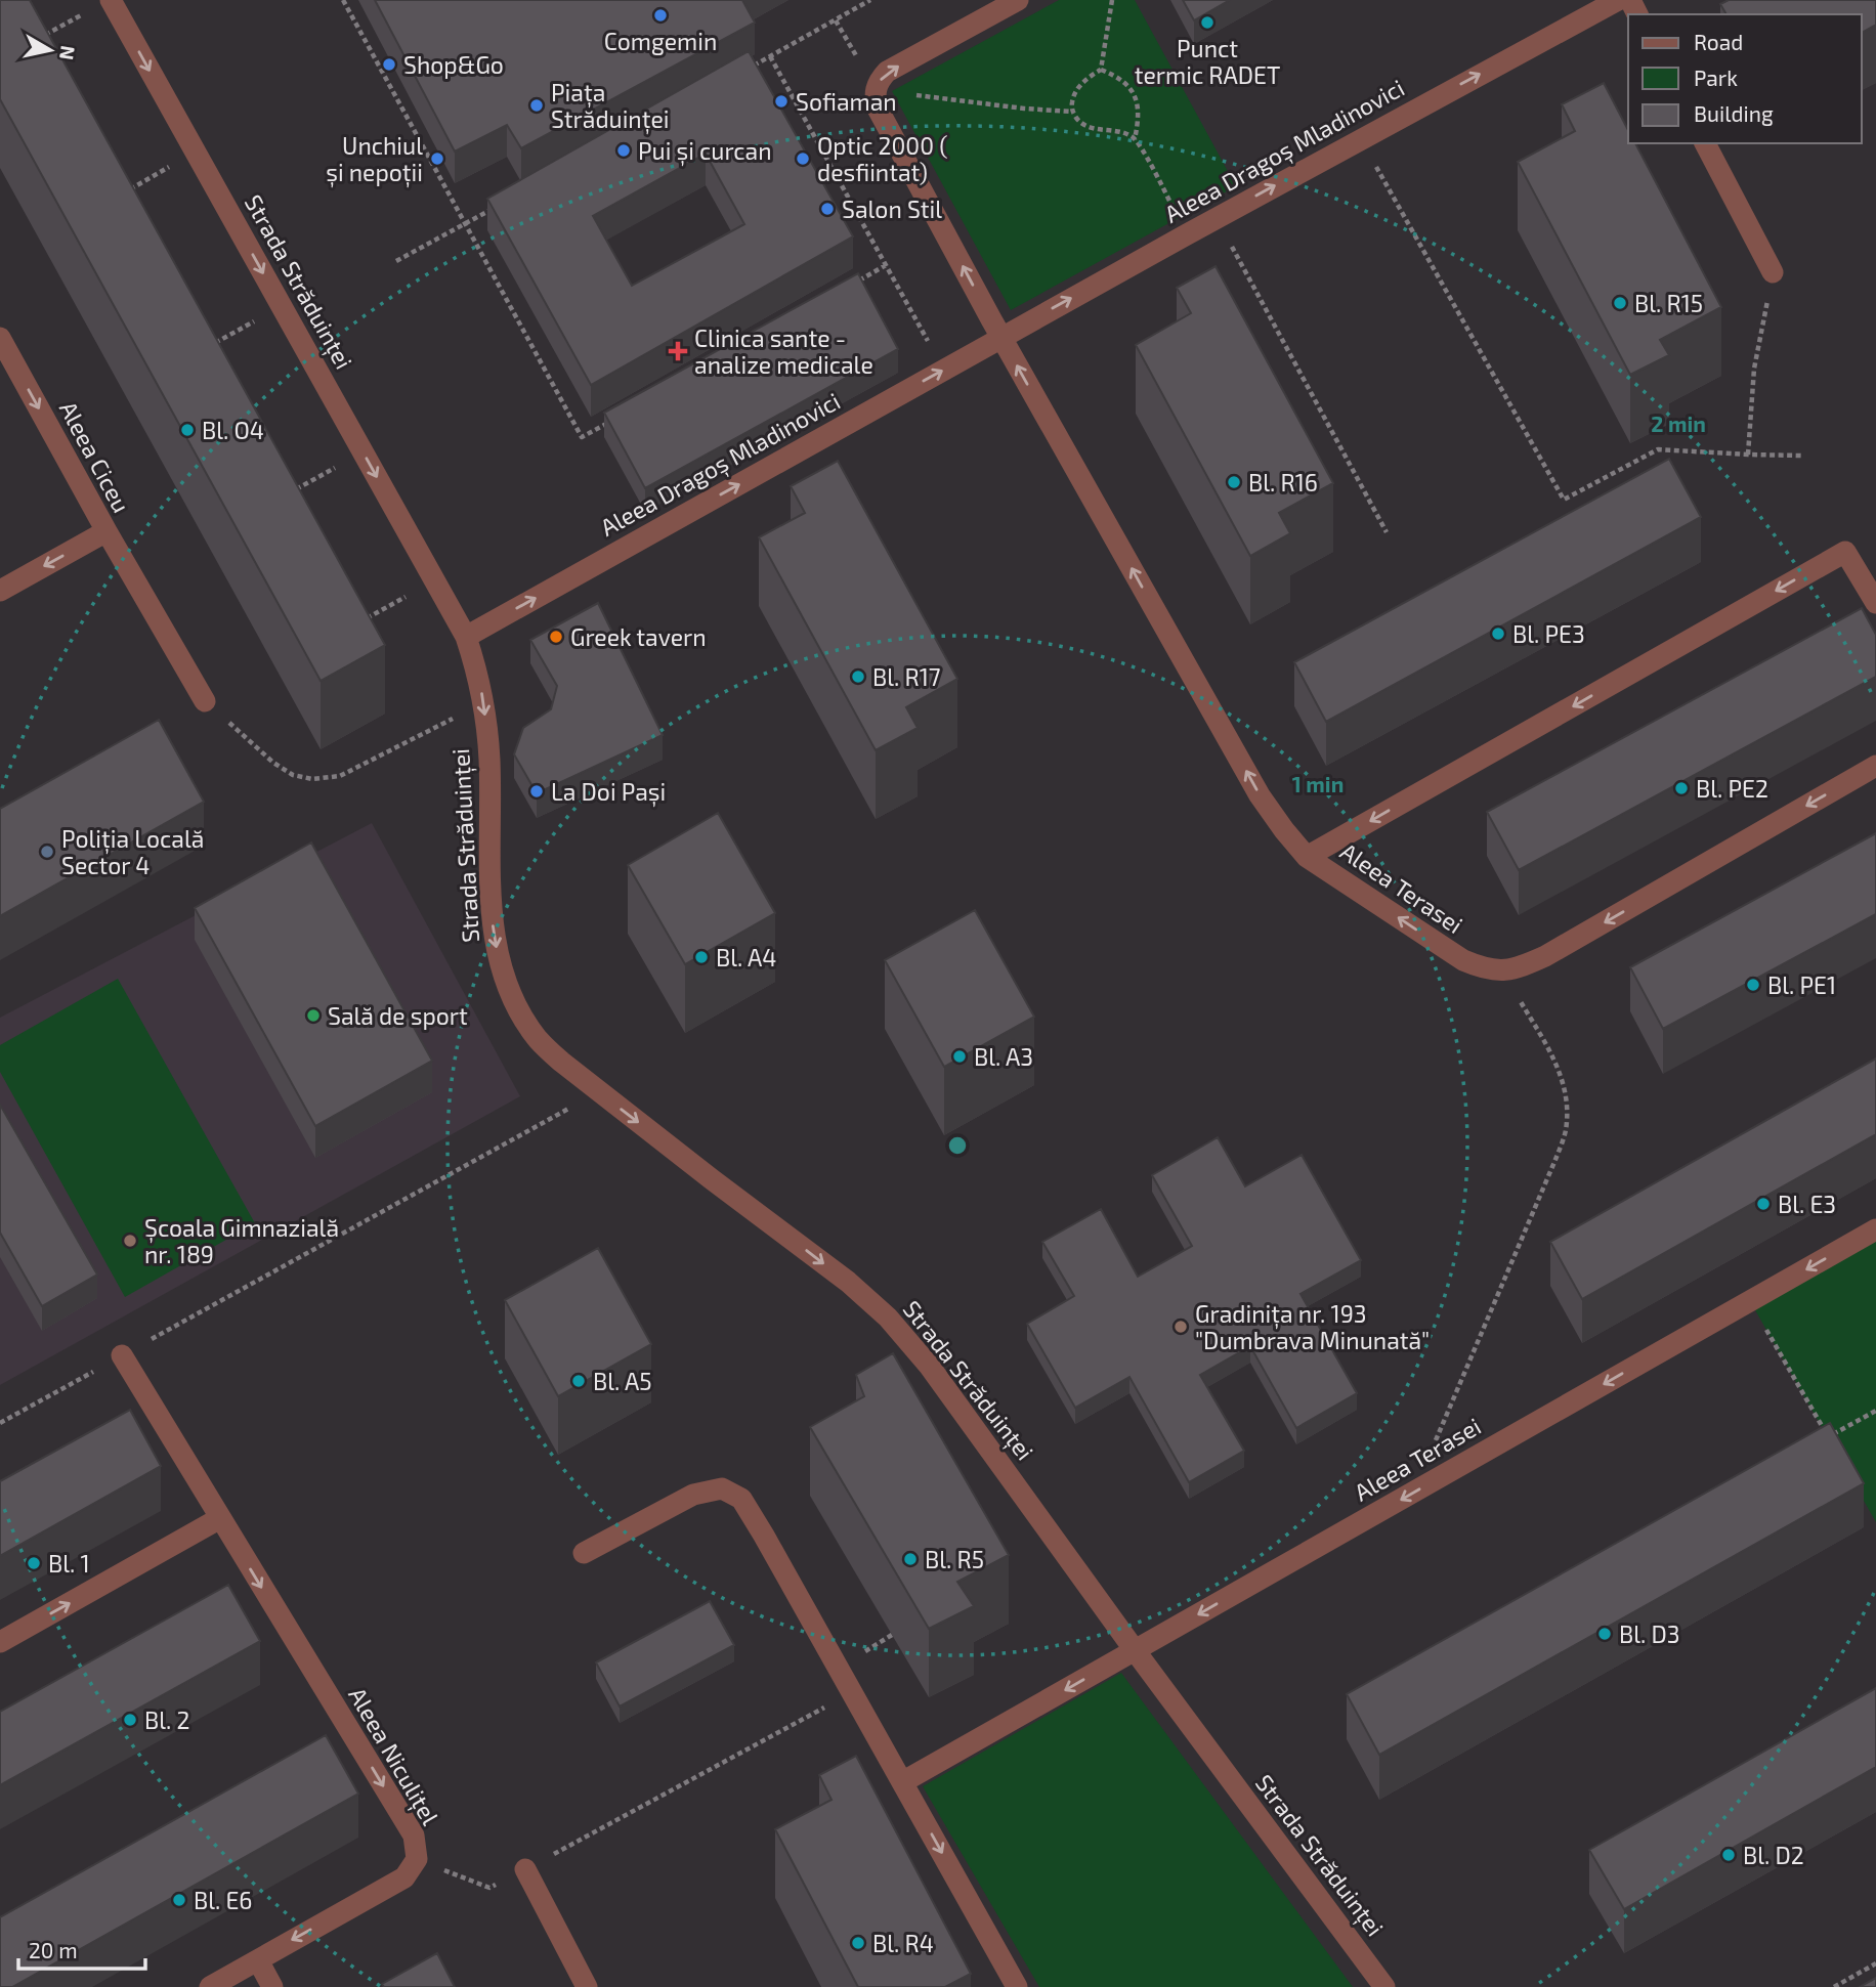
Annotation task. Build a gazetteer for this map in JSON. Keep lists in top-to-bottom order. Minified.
{"streets":{"street":["Aleea Dragoș Mladinovici","Strada Străduinței","Aleea Ciceu","Aleea Terasei","Aleea Niculițel"]},"crossings":[["Aleea Dragoș Mladinovici","Strada Străduinței"],["Strada Străduinței","Aleea Terasei"]],"one_way":["Aleea Dragoș Mladinovici","Strada Străduinței","Aleea Terasei"],"places":{"other":["Comgemin","Punct termic RADET","Shop&Go","Sofiaman","Piața Străduinței","Pui și curcan","Unchiul și nepoții","Optic 2000 ( desfiintat)","Salon Stil","Bl. R15","Bl. O4","Bl. R16","Bl. PE3","Greek tavern","Bl. R17","Bl. PE2","La Doi Pași","Poliția Locală Sector 4","Bl. A4","Bl. PE1","Sală de sport","Bl. A3","Bl. E3","Școala Gimnazială nr. 189","Gradinița nr. 193 \"Dumbrava Minunată\"","Bl. A5","Bl. R5","Bl. 1","Bl. D3","Bl. 2","Bl. D2","Bl. E6","Bl. R4"],"health":["Clinica sante - analize medicale"]},"legend":["Road","Park","Building"],"scale_bar":"20 m","north":"right","rings":["2 min","1 min"]}
